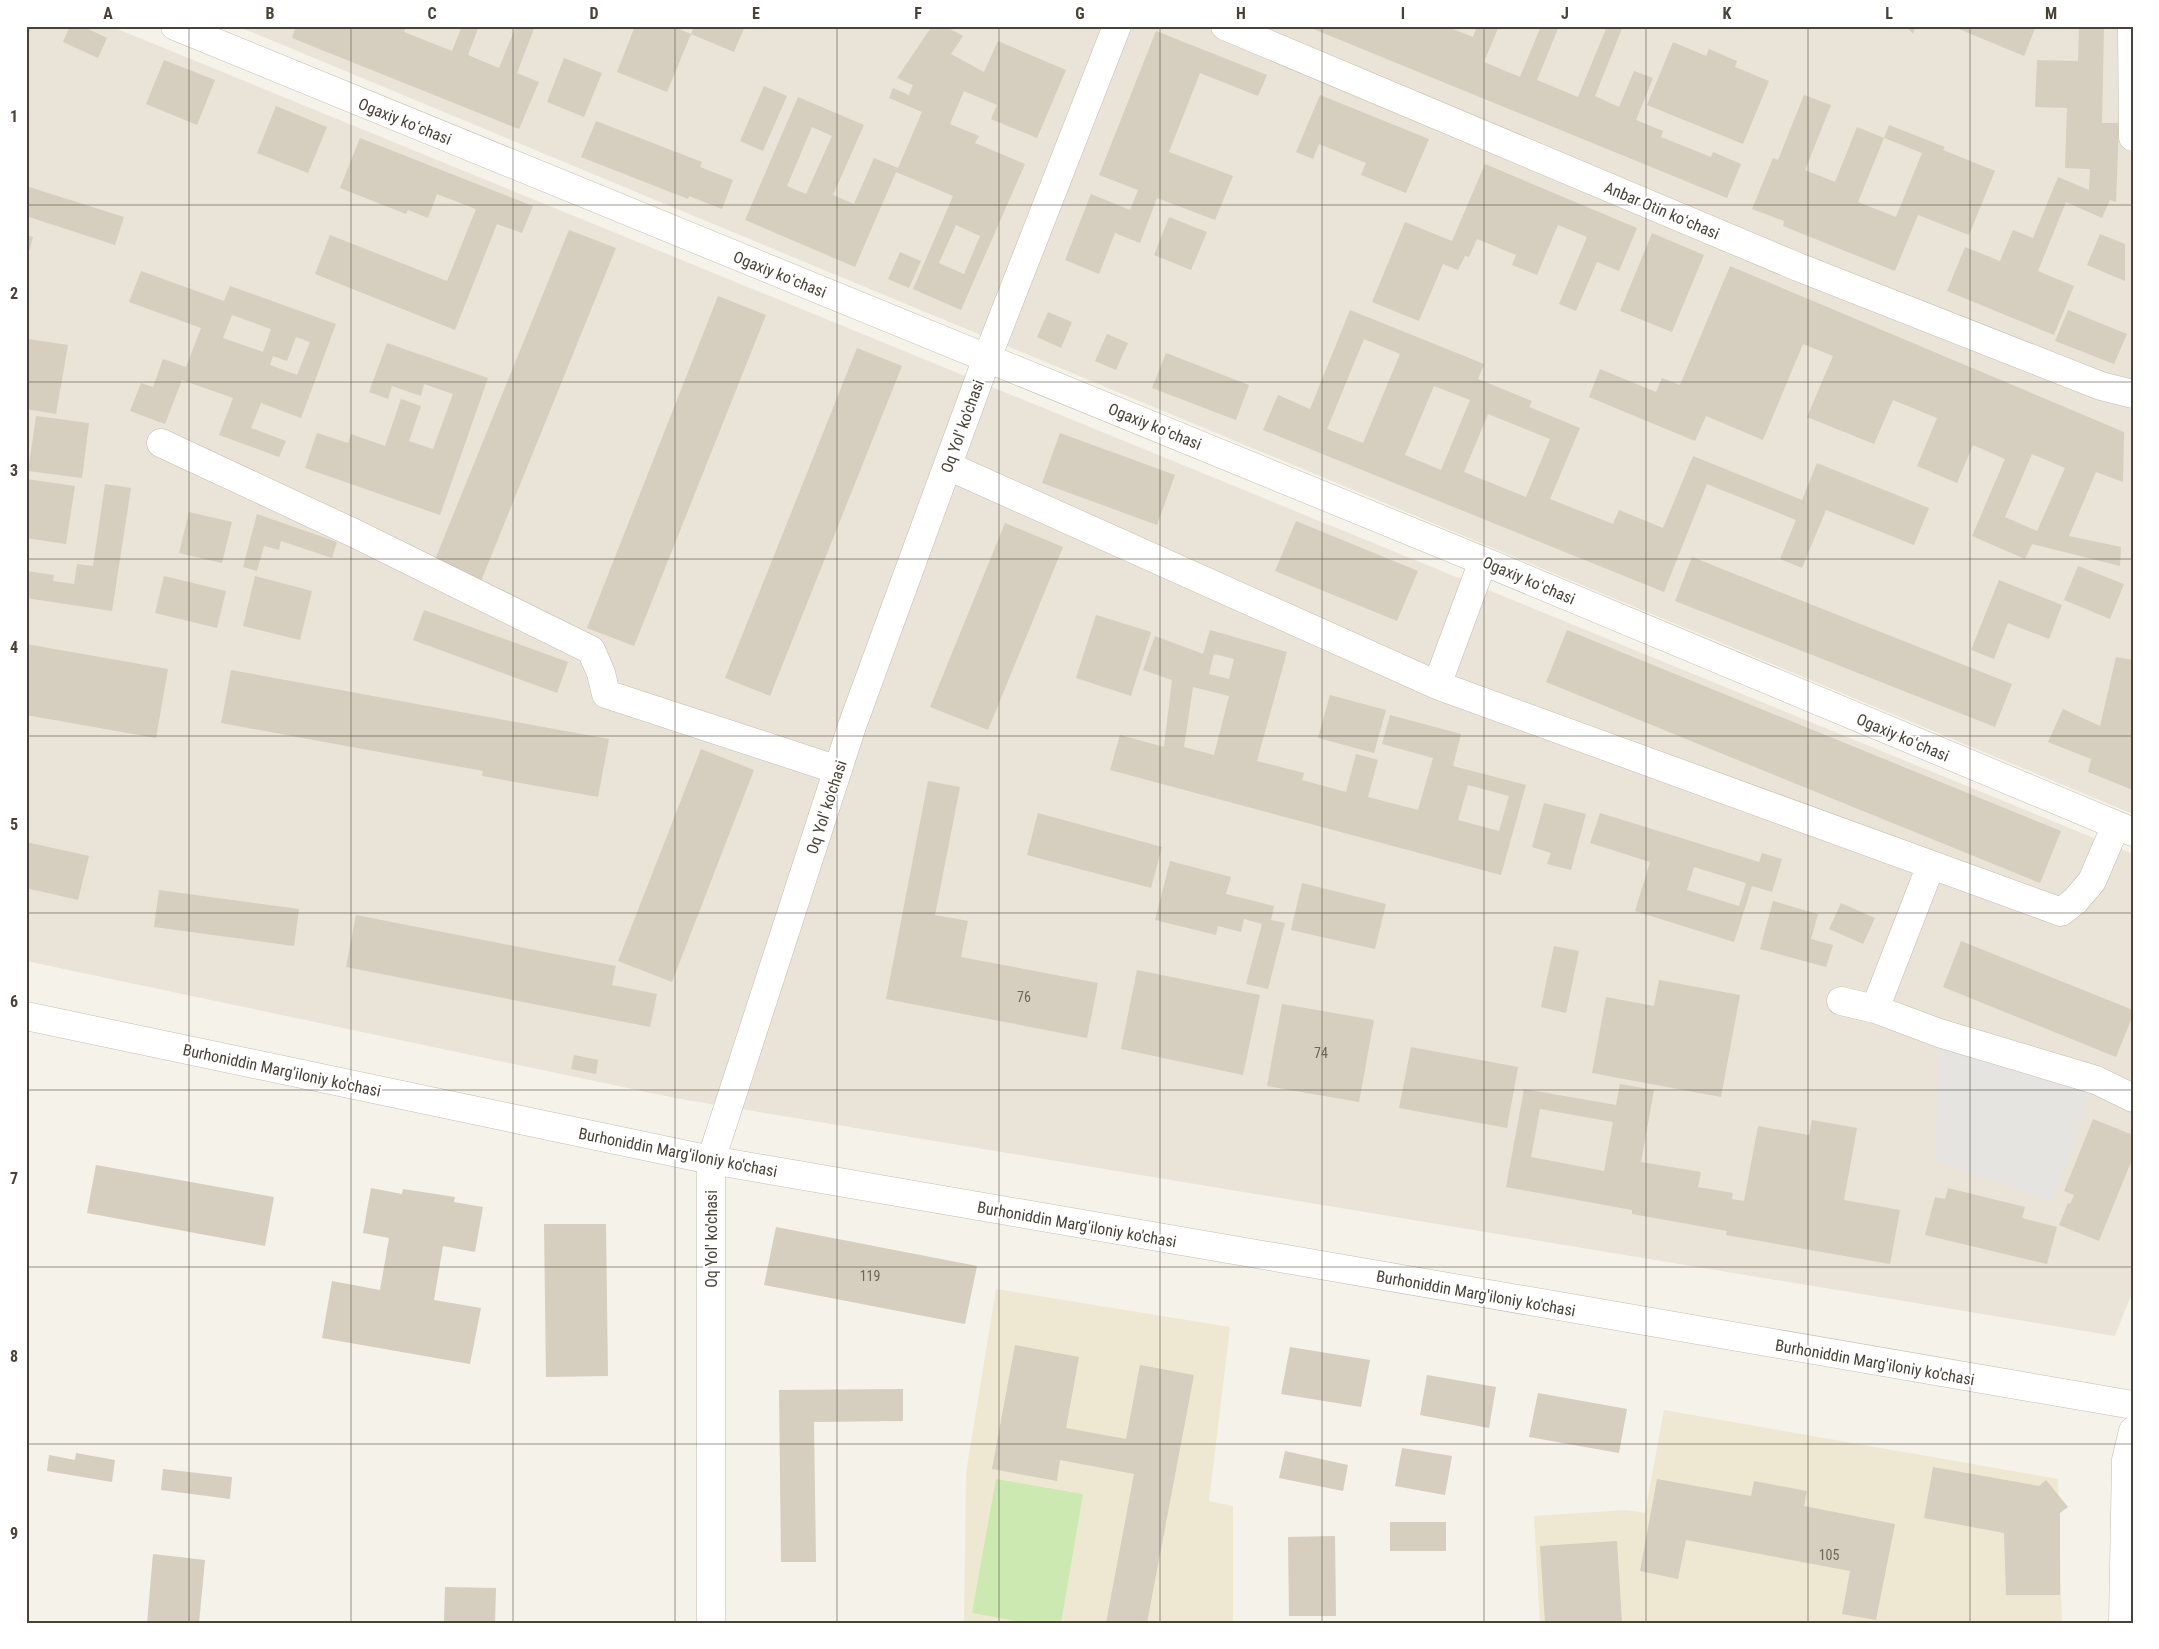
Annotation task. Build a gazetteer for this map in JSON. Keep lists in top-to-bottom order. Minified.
{"streets":{"street":["Ogaxiy koʻchasi","Anbar Otin koʻchasi","Oq Yol' ko'chasi","Burhoniddin Marg'iloniy ko'chasi"]},"crossings":[["Ogaxiy koʻchasi","Oq Yol' ko'chasi"],["Oq Yol' ko'chasi","Burhoniddin Marg'iloniy ko'chasi"]],"house_numbers":["76","74","119","105"],"grid":{"columns":["A","B","C","D","E","F","G","H","I","J","K","L","M"],"rows":["1","2","3","4","5","6","7","8","9"]}}
